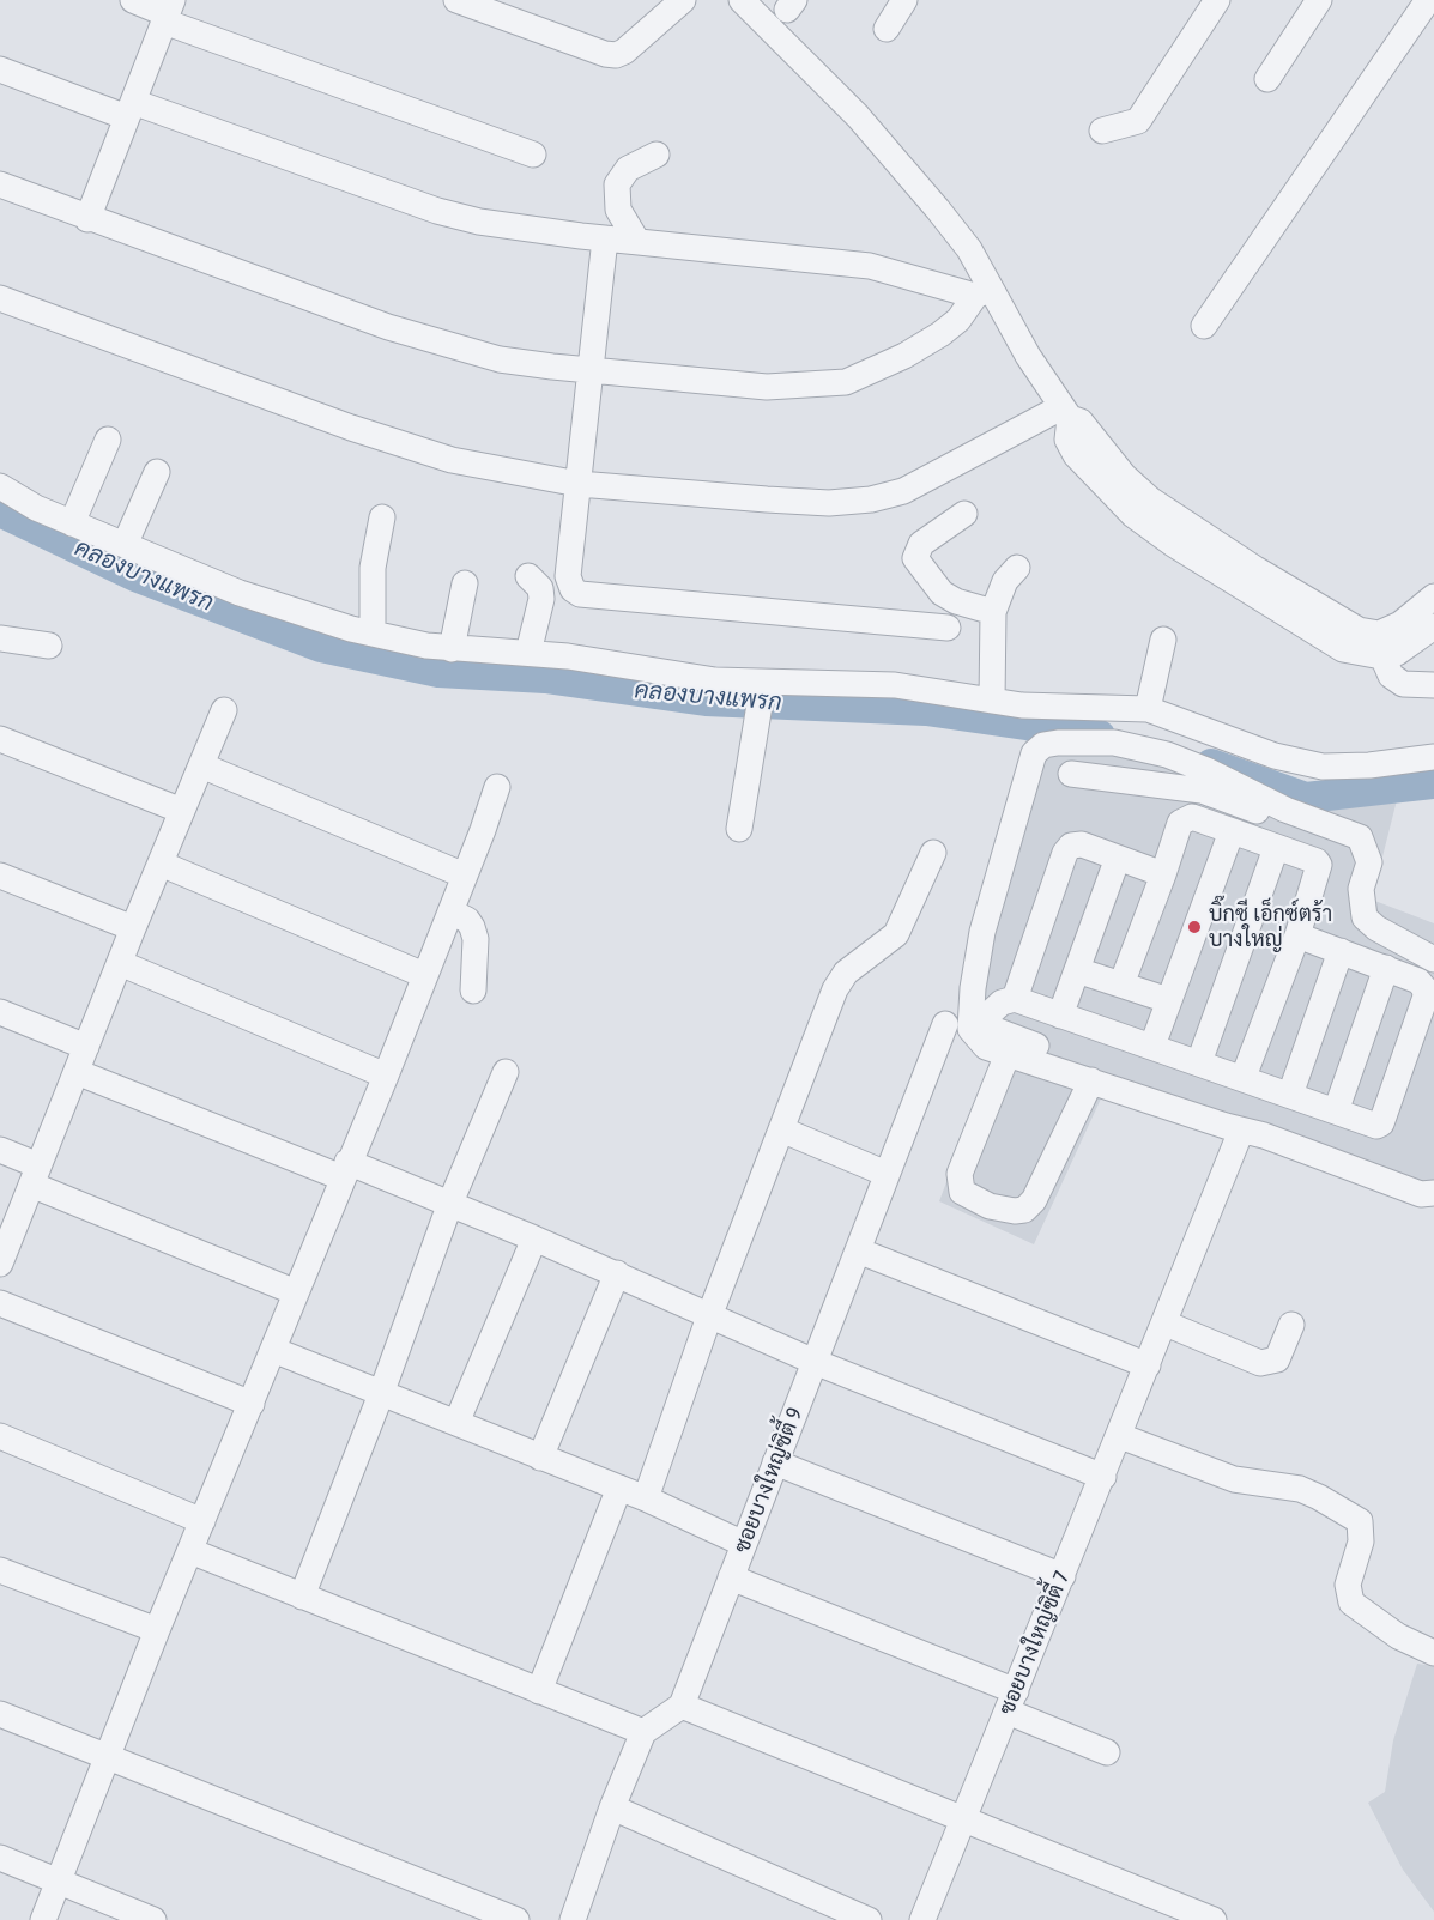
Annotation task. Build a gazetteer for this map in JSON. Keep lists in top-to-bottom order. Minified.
{"streets":{"street":["ซอยบางใหญ่ซิตี้ 9","ซอยบางใหญ่ซิตี้ 7"]},"water":["คลองบางแพรก"],"places":["บิ๊กซี เอ็กซ์ตร้า บางใหญ่"]}
